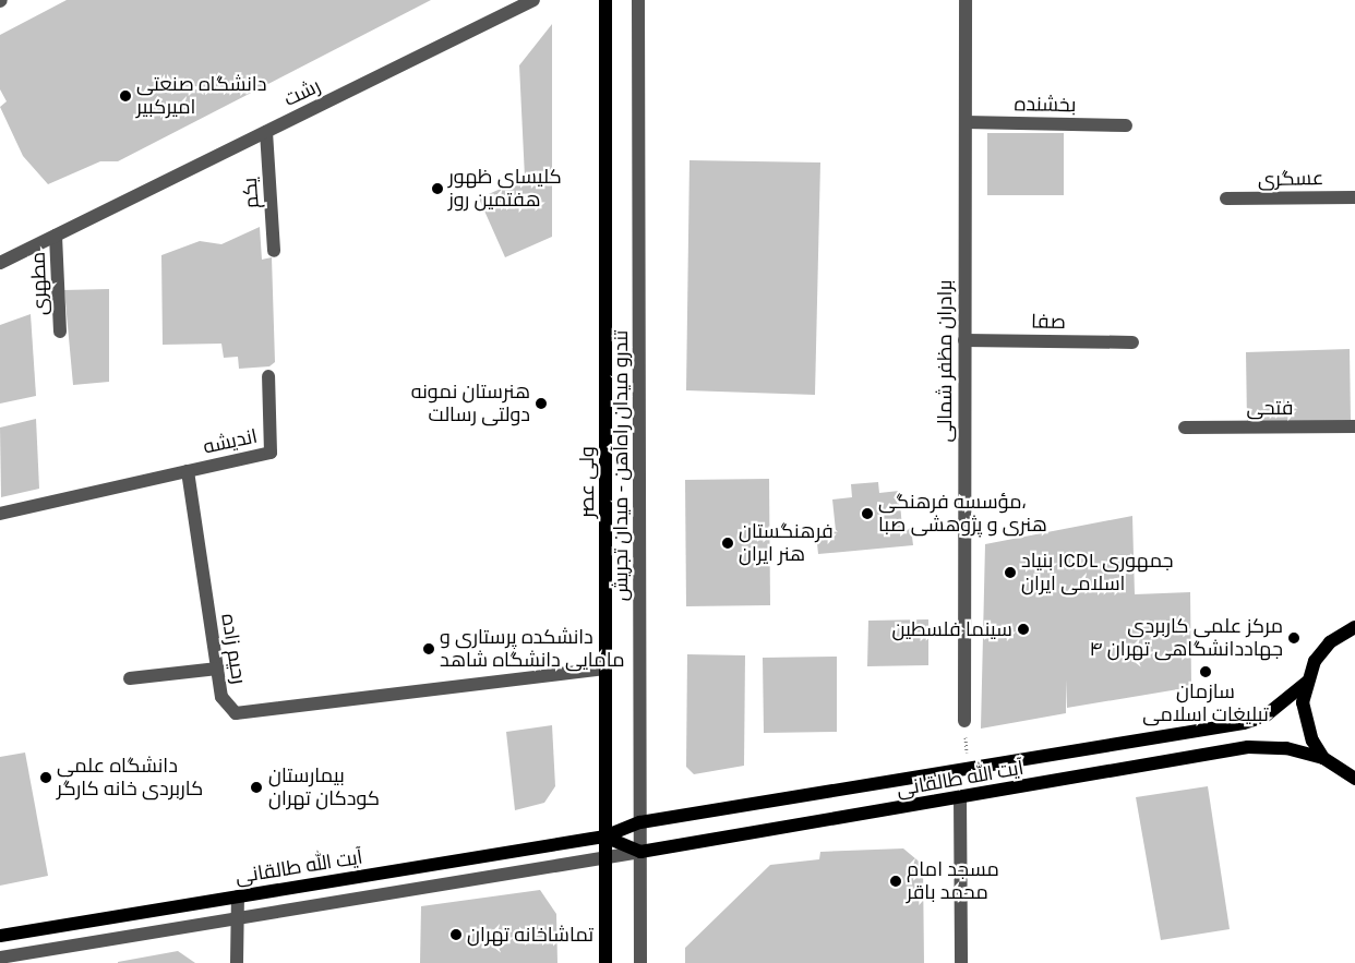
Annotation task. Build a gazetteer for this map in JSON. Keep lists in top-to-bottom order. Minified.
{"streets":{"main road":["ولی عصر","آیت الله طالقانی"],"street":["رشت","بخشنده","عسگری","یکم","مطهری","صفا","برادران مظفر شمالی","فتحی","اندیشه","تندرو میدان راه‌آهن - میدان تجریش","رحیم زاده"]},"crossings":[["رشت","یکم"],["رشت","مطهری"],["بخشنده","برادران مظفر شمالی"],["صفا","برادران مظفر شمالی"],["اندیشه","رحیم زاده"],["تندرو میدان راه‌آهن - میدان تجریش","آیت الله طالقانی"],["ولی عصر","رحیم زاده"],["ولی عصر","آیت الله طالقانی"]],"places":["دانشگاه صنعتی امیرکبیر","کلیسای ظهور هفتمین روز","هنرستان نمونه دولتی رسالت","مؤسسه فرهنگی، هنری و پژوهشی صبا","فرهنگستان هنر ایران","بنیاد ICDL جمهوری اسلامی ایران","سینما فلسطین","مرکز علمی کاربردی جهاددانشگاهی تهران ۴","دانشکده پرستاری و مامایی دانشگاه شاهد","سازمان تبلیغات اسلامی","دانشگاه علمی کاربردی خانه کارگر","بیمارستان کودکان تهران","مسجد امام محمد باقر","تماشاخانه تهران"]}
